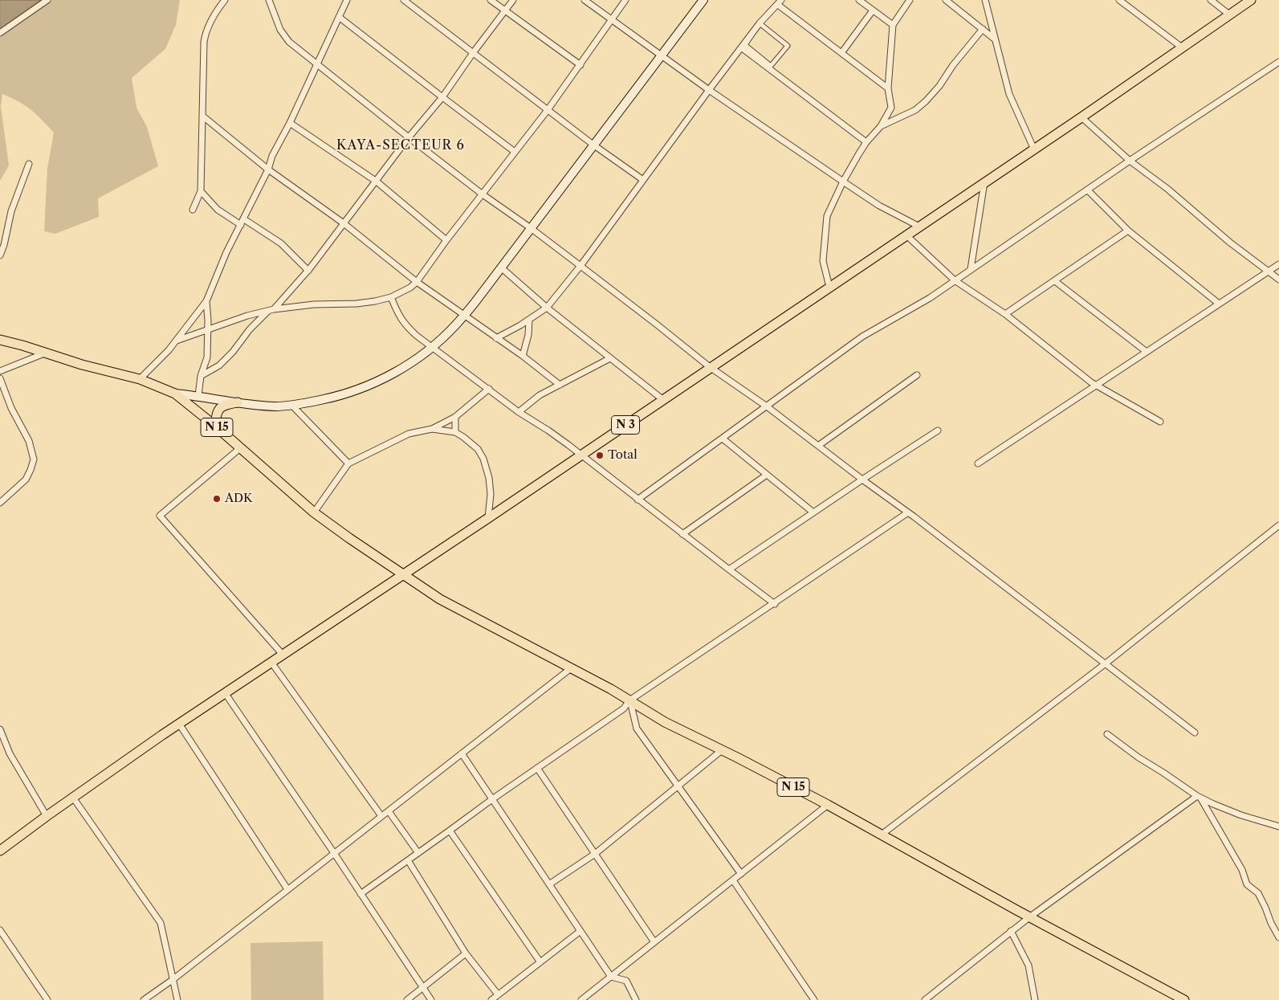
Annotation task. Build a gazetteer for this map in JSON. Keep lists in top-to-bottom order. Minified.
{"streets":{"main road":["N 3","N 15"]},"crossings":[["N 3","N 15"]],"districts":["KAYA-SECTEUR 6"],"places":["Total","ADK"]}
